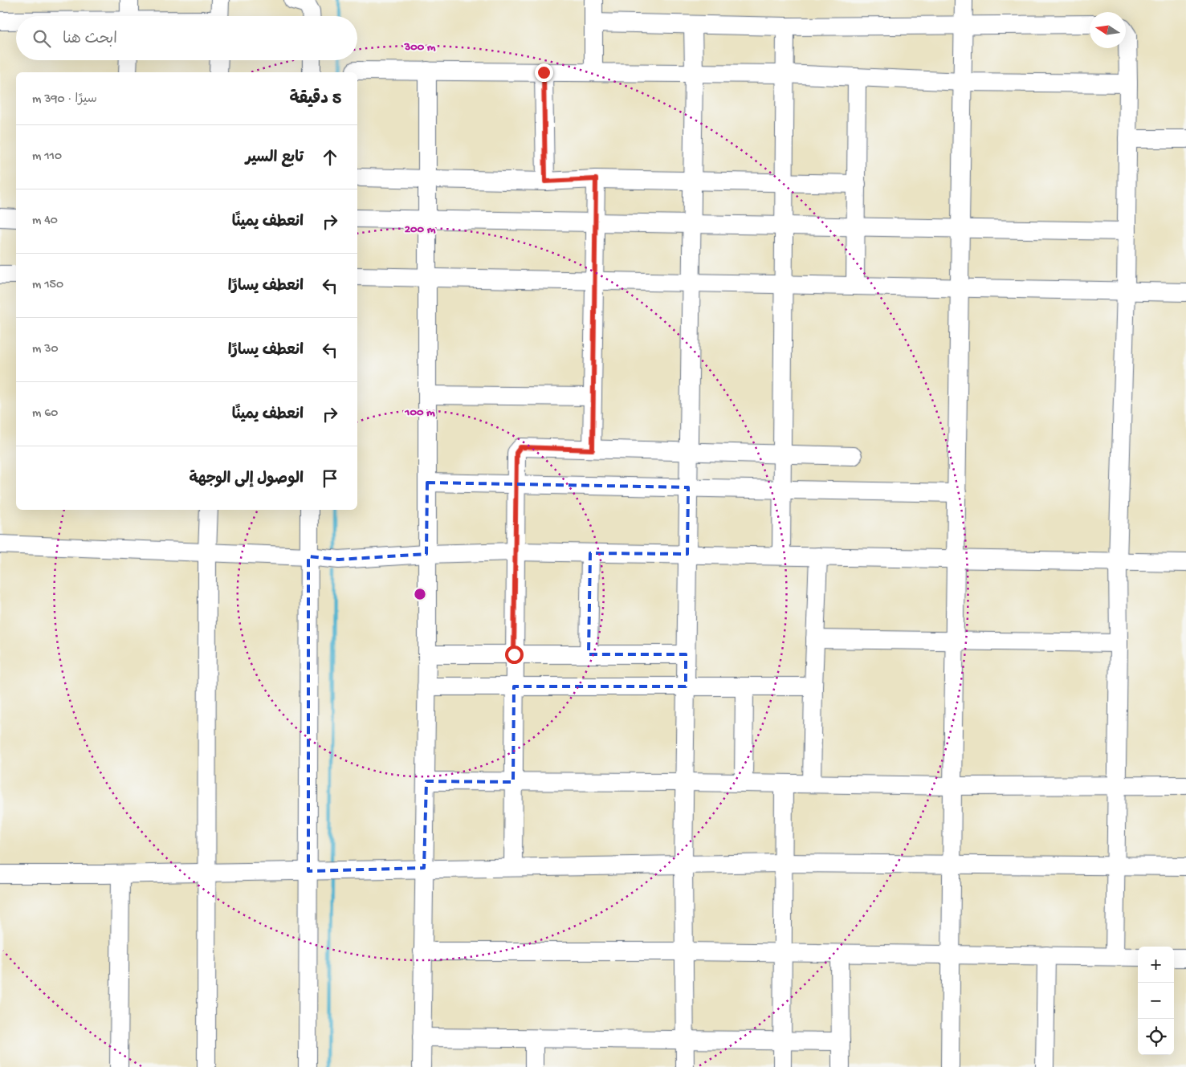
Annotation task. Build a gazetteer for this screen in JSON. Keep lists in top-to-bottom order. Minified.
{"north":"left","page":{"search":"ابحث هنا","heading":["5 دقيقة","سيرًا · 390 m"],"list":[["تابع السير","110 m"],["انعطف يمينًا","40 m"],["انعطف يسارًا","150 m"],["انعطف يسارًا","30 m"],["انعطف يمينًا","60 m"],"الوصول إلى الوجهة"],"map_buttons":["+","−"]},"rings":["300 m","200 m","100 m"]}
